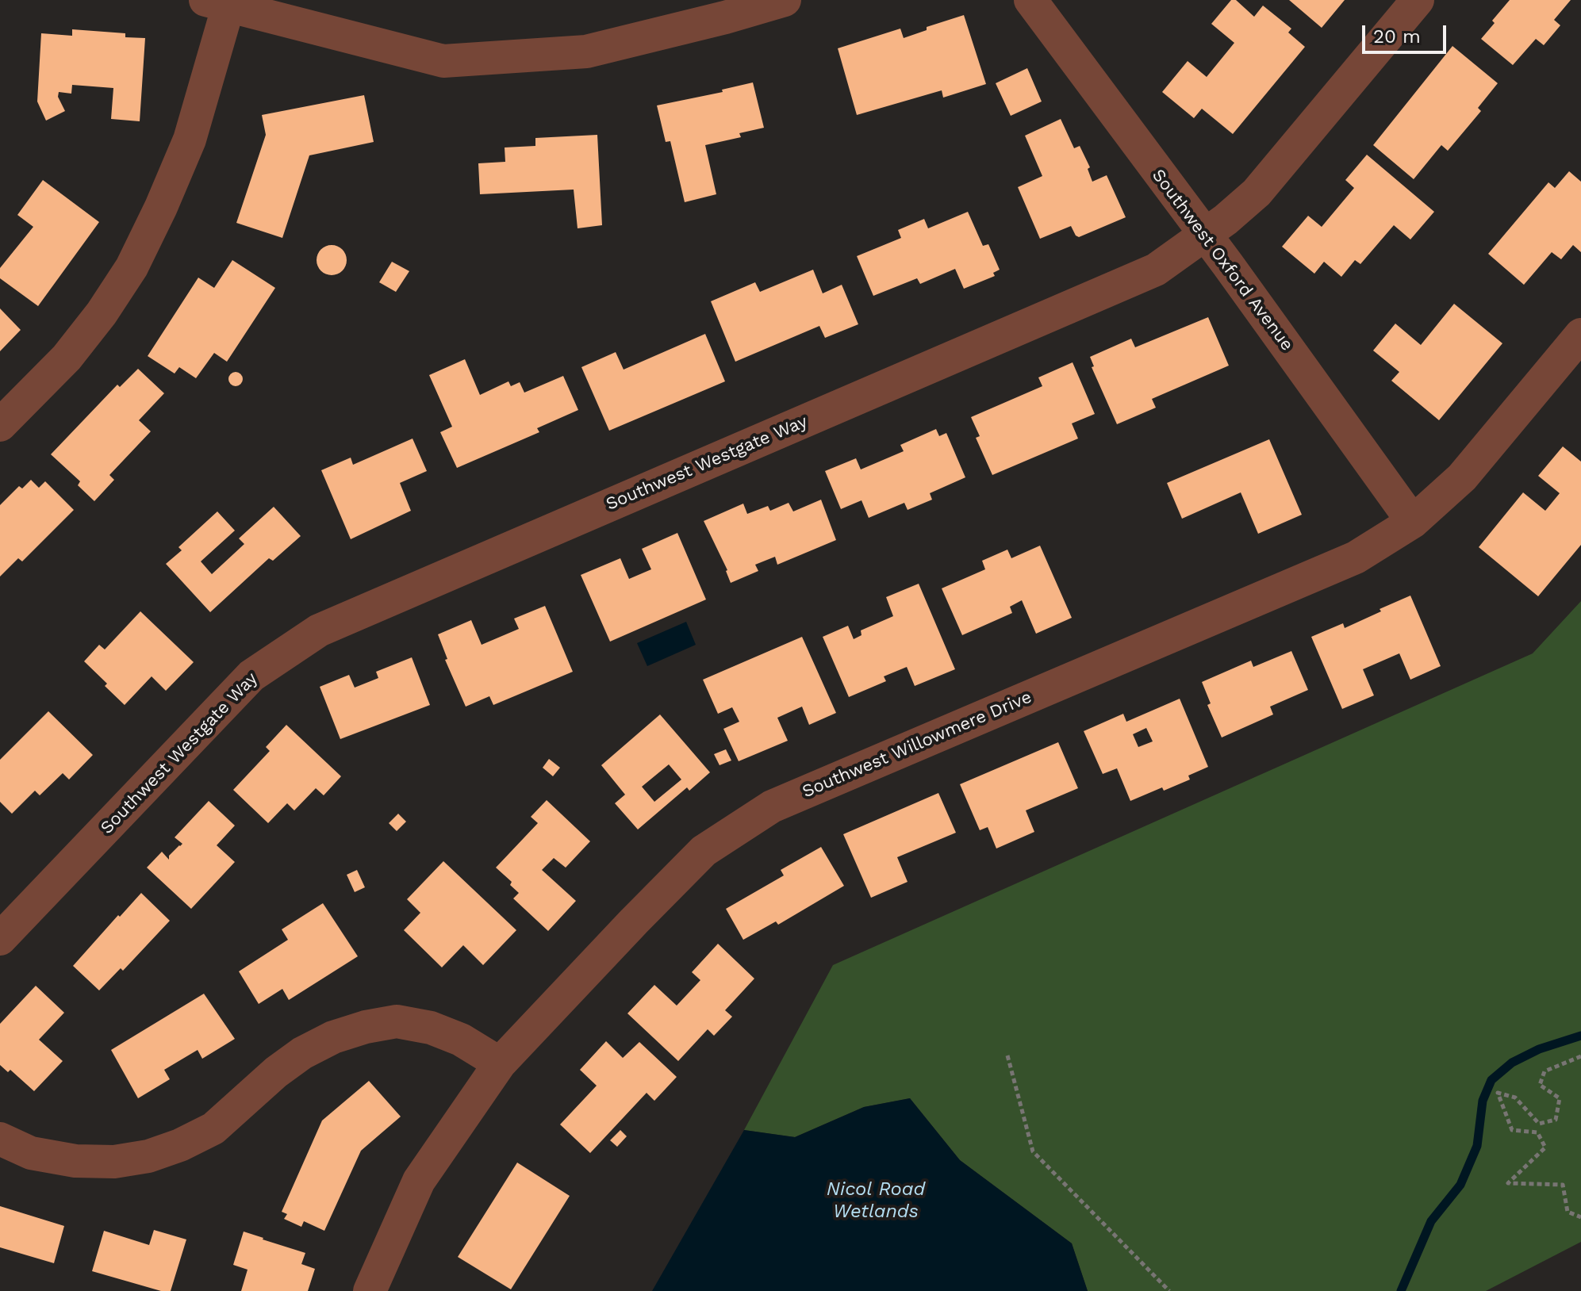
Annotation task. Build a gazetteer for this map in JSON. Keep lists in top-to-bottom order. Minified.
{"streets":{"street":["Southwest Oxford Avenue","Southwest Westgate Way","Southwest Willowmere Drive"]},"crossings":[["Southwest Oxford Avenue","Southwest Westgate Way"],["Southwest Oxford Avenue","Southwest Willowmere Drive"]],"water":["Nicol Road Wetlands"],"scale_bar":"20 m"}
